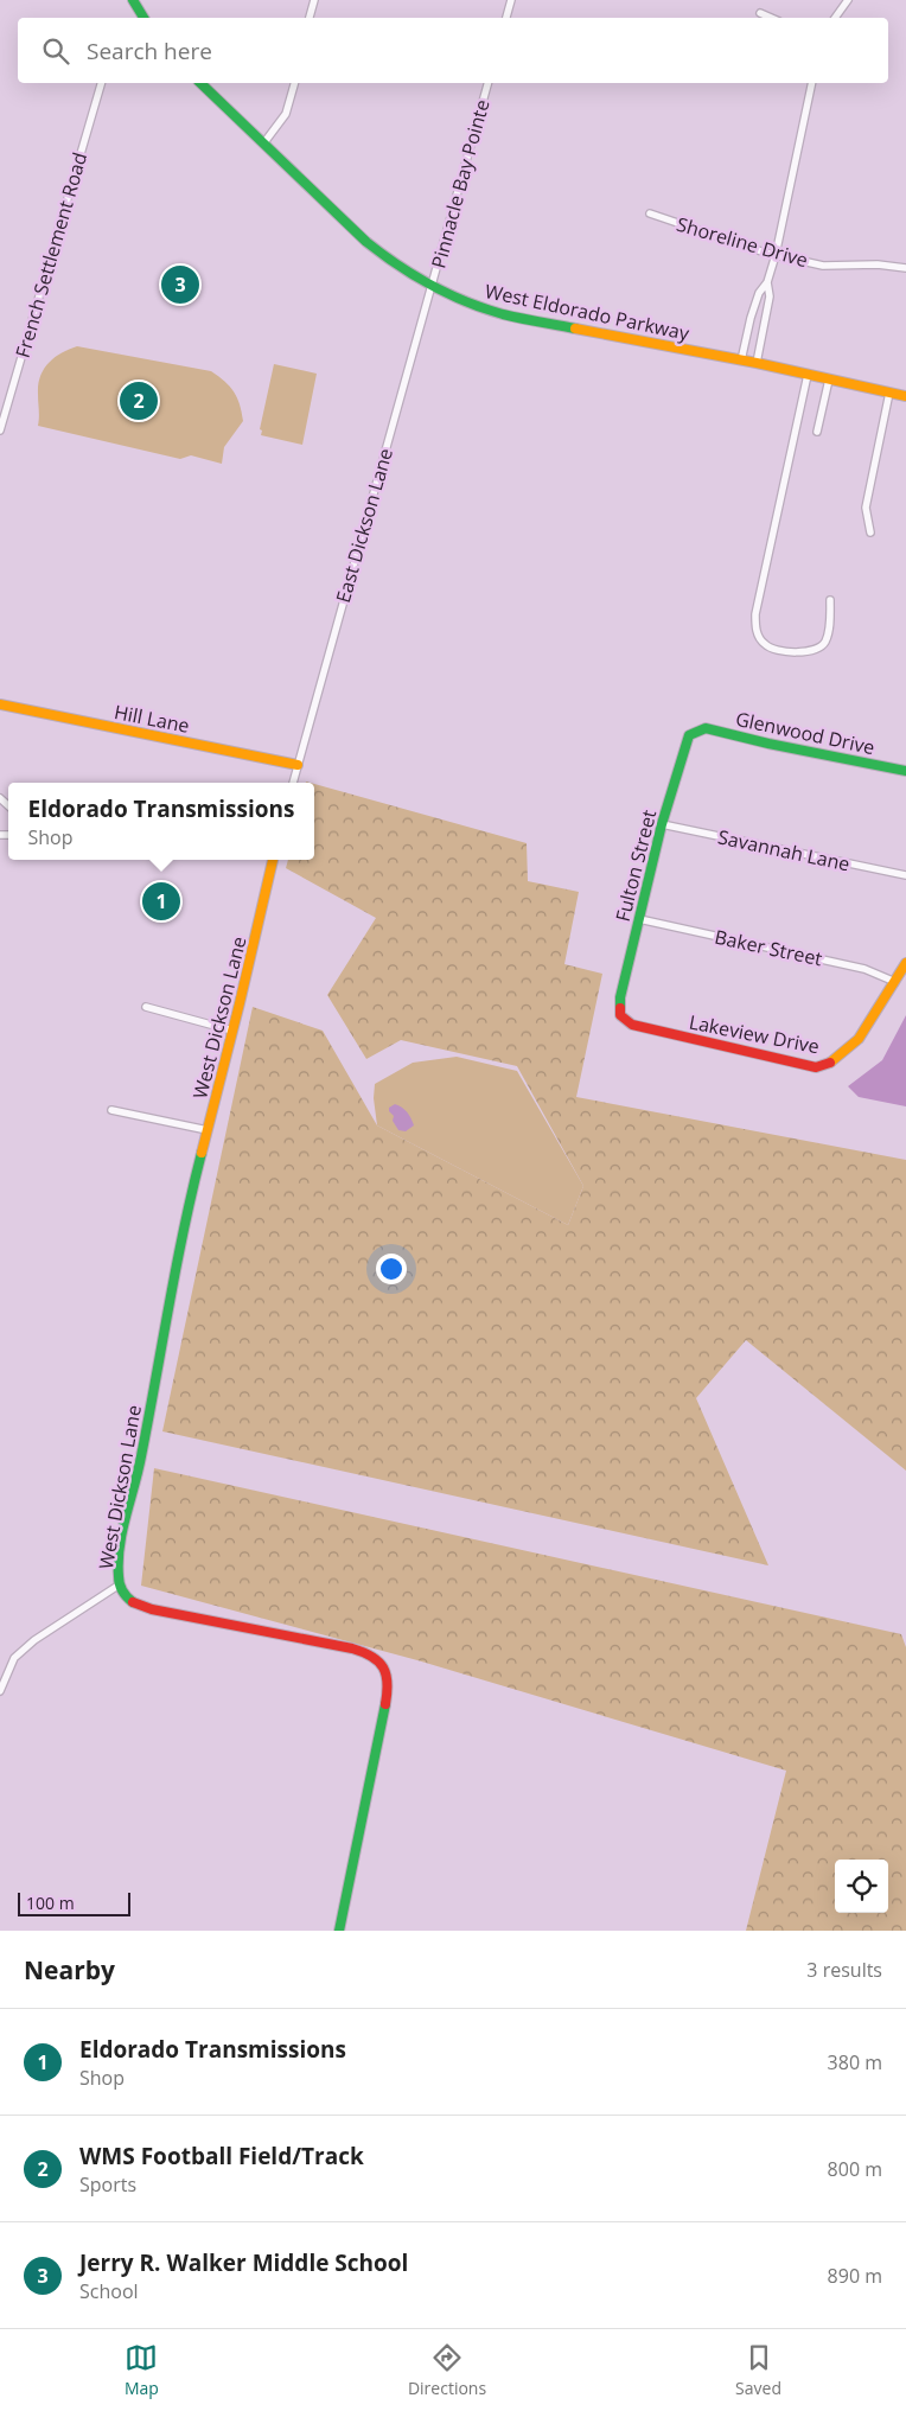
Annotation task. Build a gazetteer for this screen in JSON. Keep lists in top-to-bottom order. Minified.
{"streets":{"street":["Pinnacle Bay Pointe","Shoreline Drive","French Settlement Road","West Eldorado Parkway","East Dickson Lane","Hill Lane","Glenwood Drive","Savannah Lane","Fulton Street","Baker Street","West Dickson Lane","Lakeview Drive"]},"crossings":[["Pinnacle Bay Pointe","West Eldorado Parkway"],["Pinnacle Bay Pointe","East Dickson Lane"],["West Eldorado Parkway","East Dickson Lane"],["East Dickson Lane","Hill Lane"],["Glenwood Drive","Fulton Street"],["Savannah Lane","Fulton Street"],["Fulton Street","Baker Street"],["Fulton Street","Lakeview Drive"],["Baker Street","Lakeview Drive"]],"scale_bar":"100 m","page":{"search":"Search here","pins":["3","2","1"],"popup":["Eldorado Transmissions","Shop"],"scale":"100 m","heading":["Nearby","3 results"],"list":[{"mark":"1","name":"Eldorado Transmissions","note":"Shop","value":"380 m"},{"mark":"2","name":"WMS Football Field/Track","note":"Sports","value":"800 m"},{"mark":"3","name":"Jerry R. Walker Middle School","note":"School","value":"890 m"}],"nav":["Map","Directions","Saved"]}}
